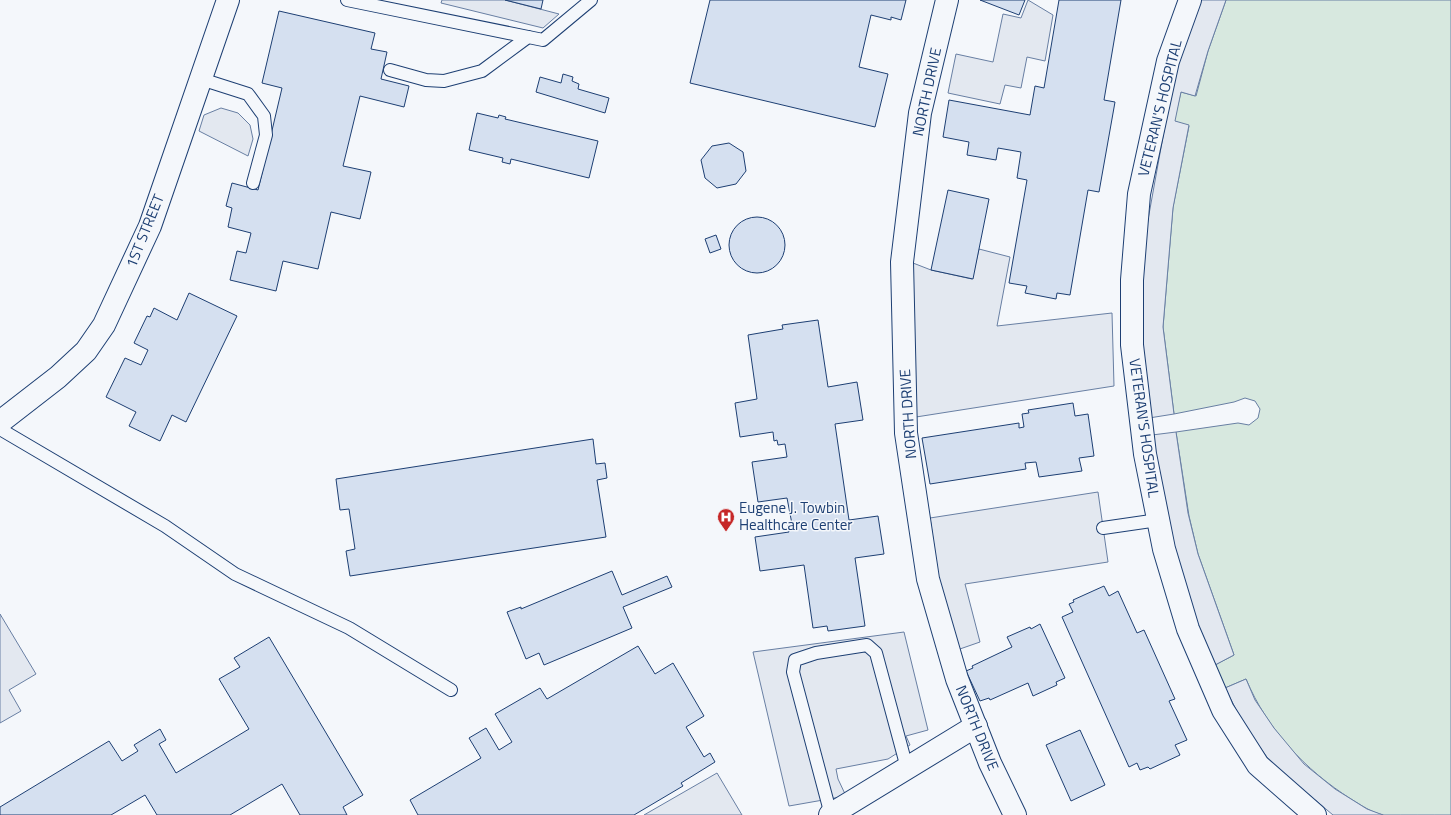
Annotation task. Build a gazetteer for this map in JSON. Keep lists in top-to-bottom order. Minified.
{"streets":{"street":["NORTH DRIVE","VETERAN'S HOSPITAL","1ST STREET"]},"places":{"hospital":["Eugene J. Towbin Healthcare Center"]}}
